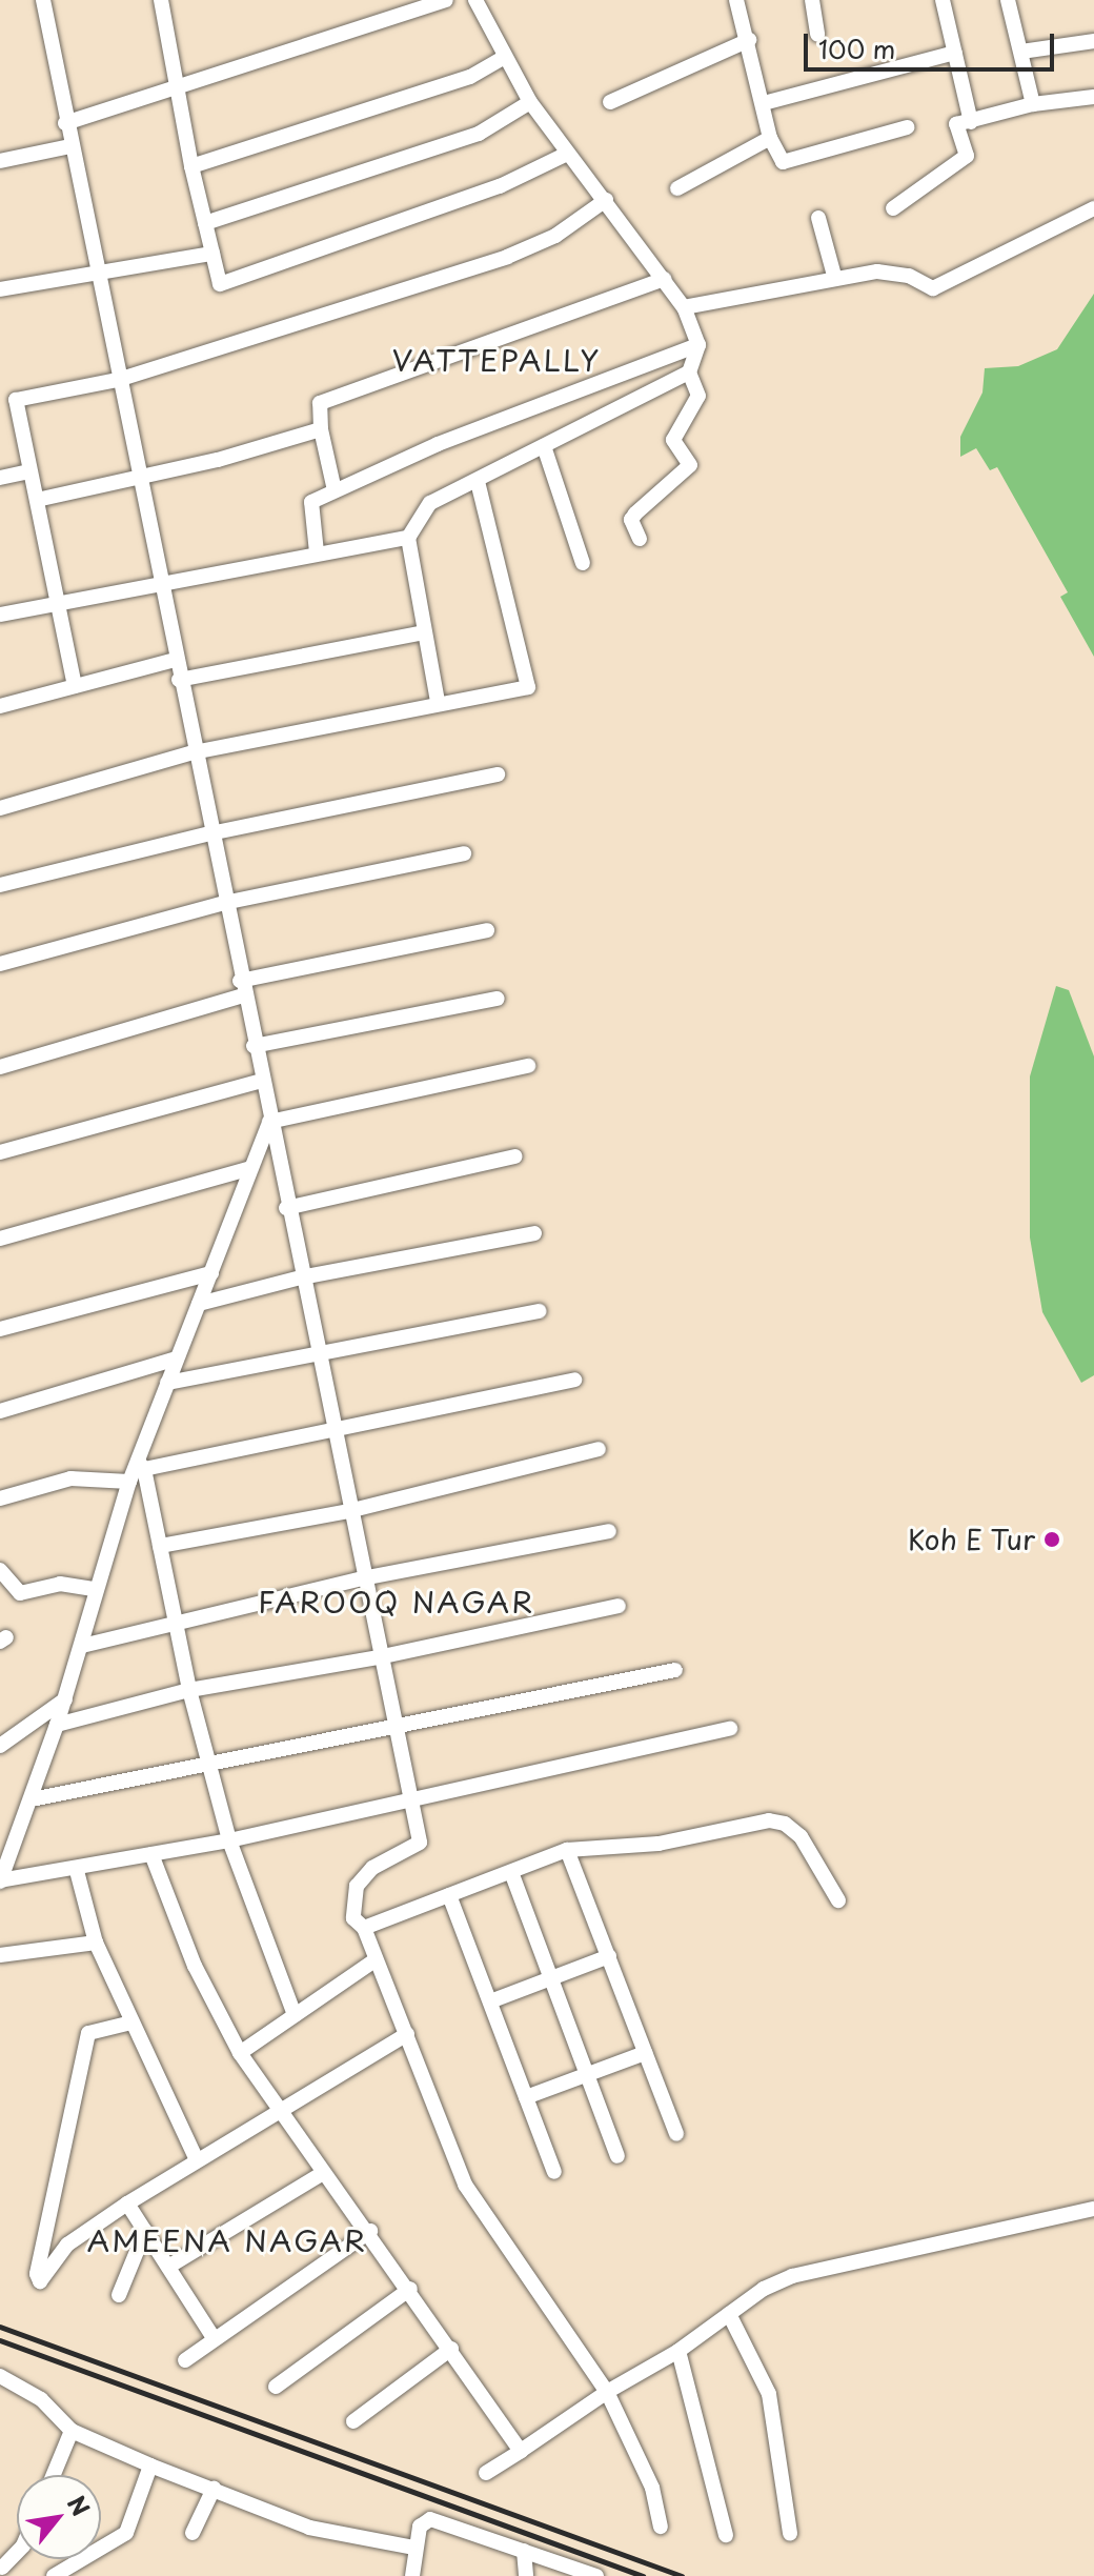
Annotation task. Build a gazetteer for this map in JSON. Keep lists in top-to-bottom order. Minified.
{"districts":["VATTEPALLY","FAROOQ NAGAR","AMEENA NAGAR"],"places":["Koh E Tur"],"scale_bar":"100 m","north":"top right"}
